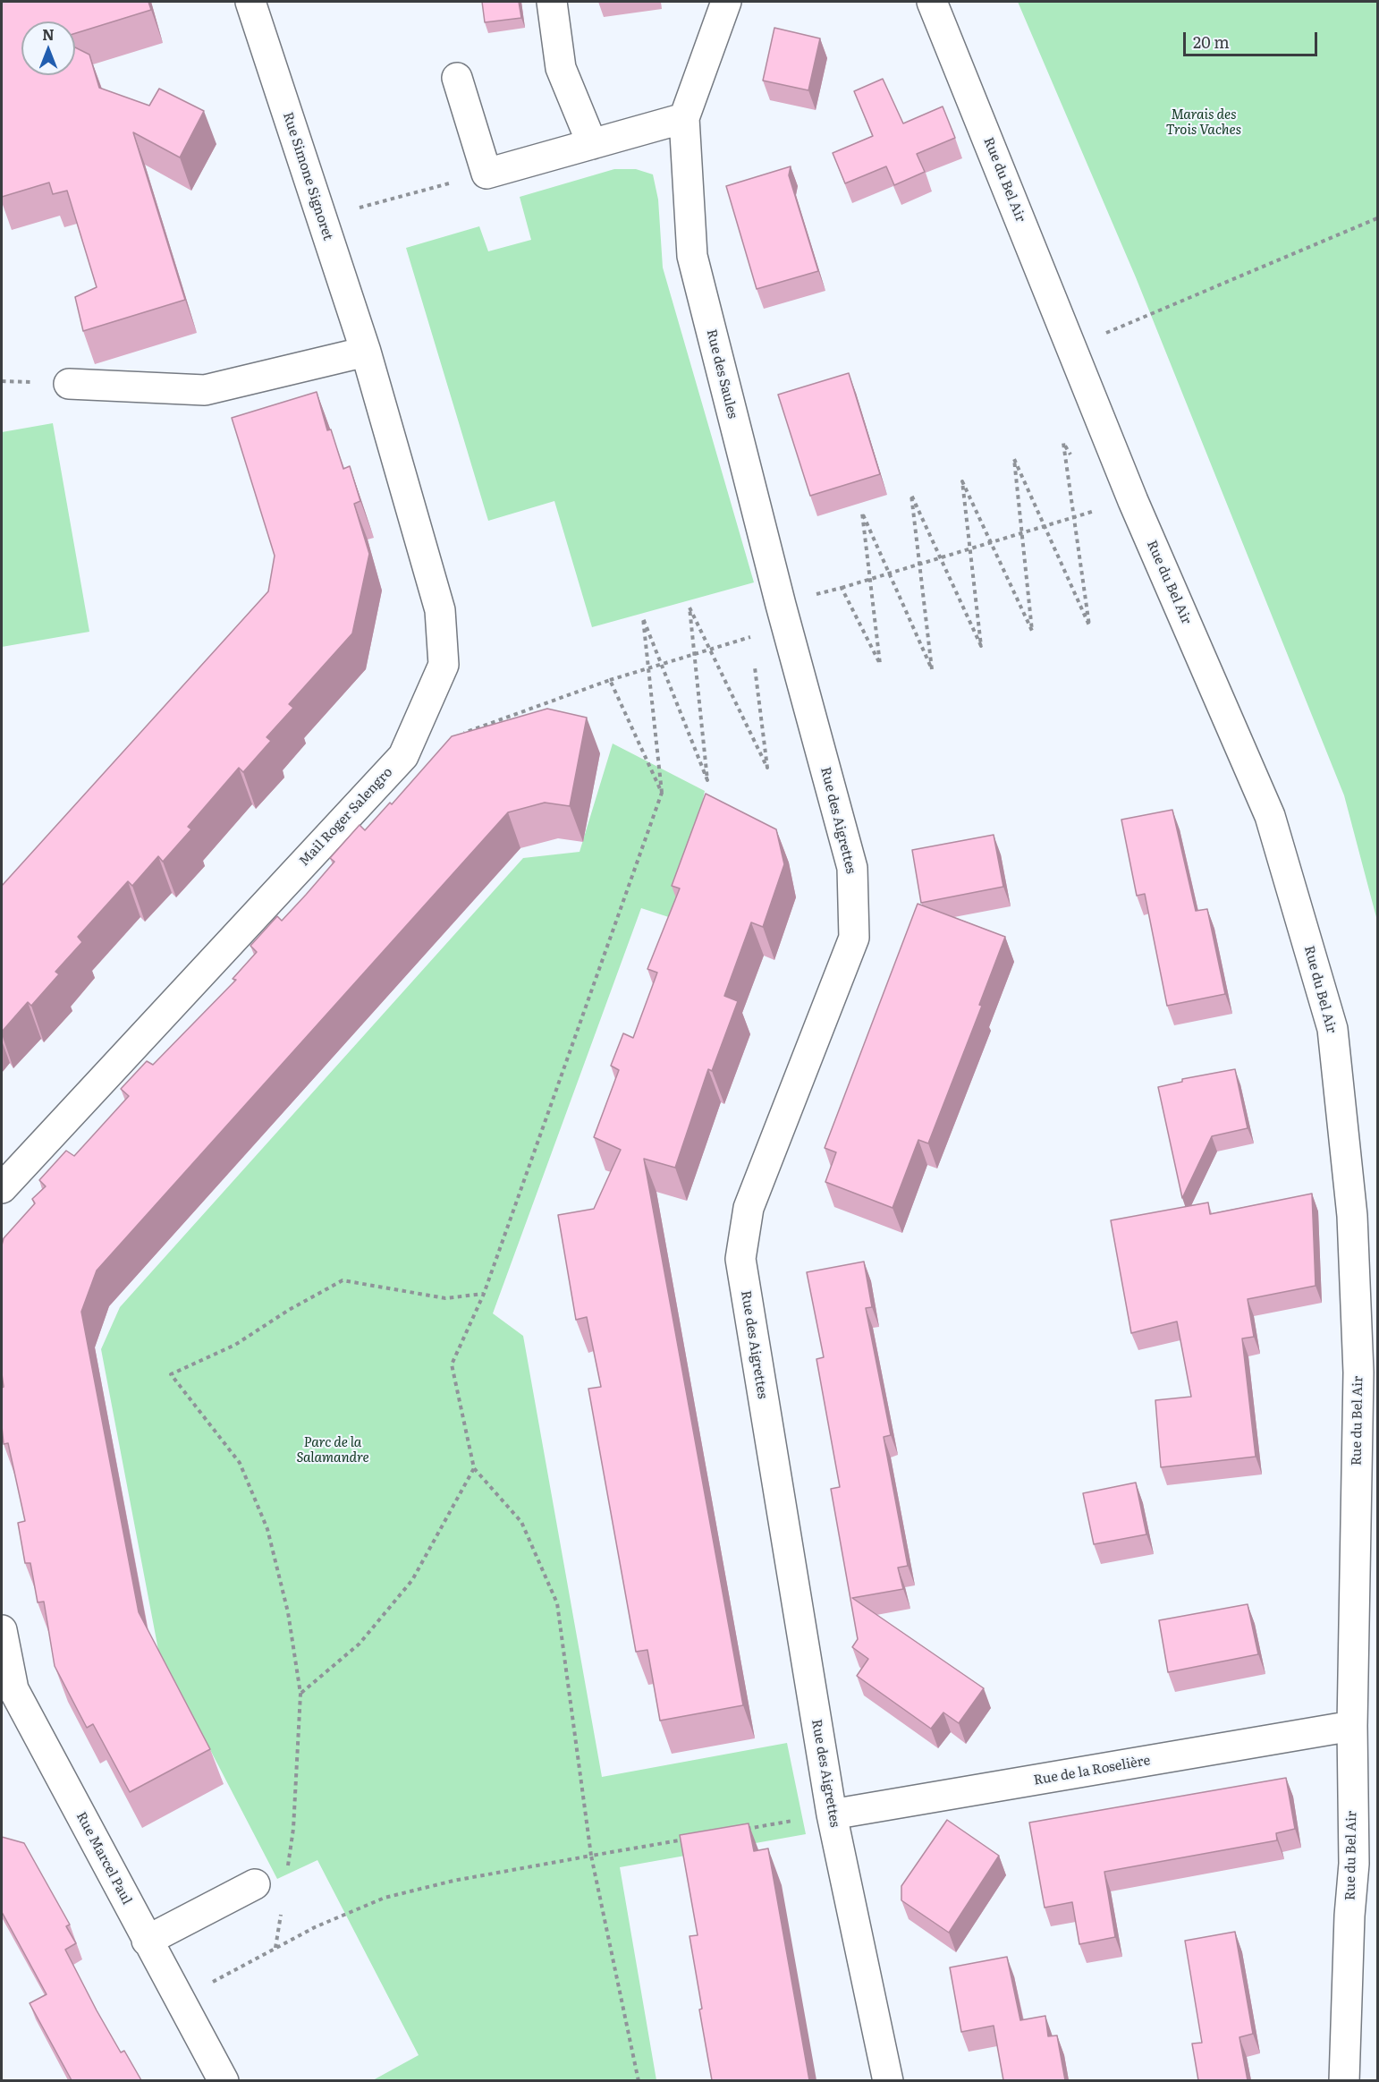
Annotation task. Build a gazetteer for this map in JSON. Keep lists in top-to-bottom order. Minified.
{"streets":{"street":["Rue Simone Signoret","Rue du Bel Air","Rue des Saules","Mail Roger Salengro","Rue des Aigrettes","Rue de la Roselière","Rue Marcel Paul"]},"crossings":[["Rue Simone Signoret","Mail Roger Salengro"],["Rue du Bel Air","Rue de la Roselière"],["Rue des Saules","Rue des Aigrettes"],["Rue des Aigrettes","Rue de la Roselière"]],"parks":["Marais des Trois Vaches","Parc de la Salamandre"],"scale_bar":"20 m","north":"top"}
